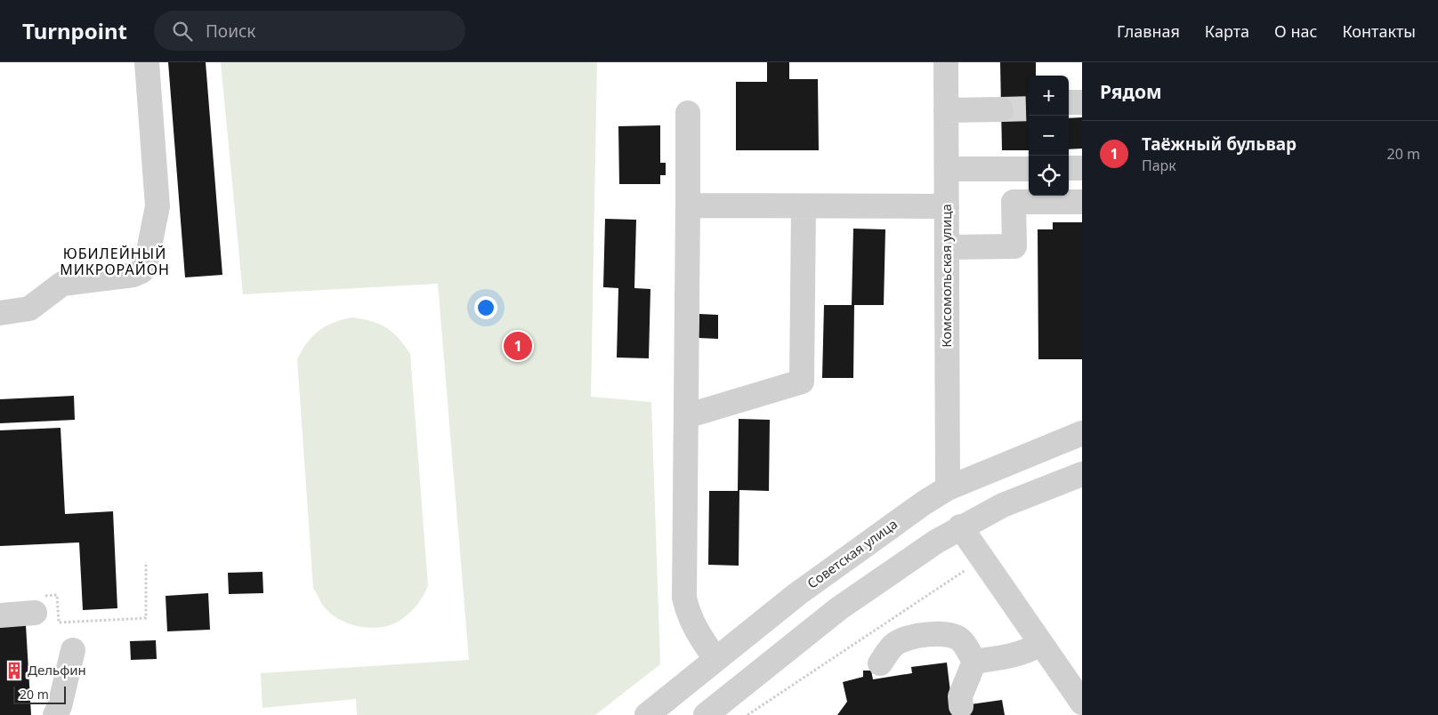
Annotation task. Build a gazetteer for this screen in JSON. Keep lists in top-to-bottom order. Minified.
{"streets":{"street":["Комсомольская улица","Советская улица"]},"crossings":[["Комсомольская улица","Советская улица"]],"districts":["ЮБИЛЕЙНЫЙ МИКРОРАЙОН"],"places":{"building":["Дельфин"]},"scale_bar":"20 m","page":{"header":"Turnpoint","search":"Поиск","nav":["Главная","Карта","О нас","Контакты"],"heading":"Рядом","map_buttons":["+","−"],"list":[{"mark":"1","name":"Таёжный бульвар","note":"Парк","value":"20 m"}],"pins":"1","scale":"20 m"}}
